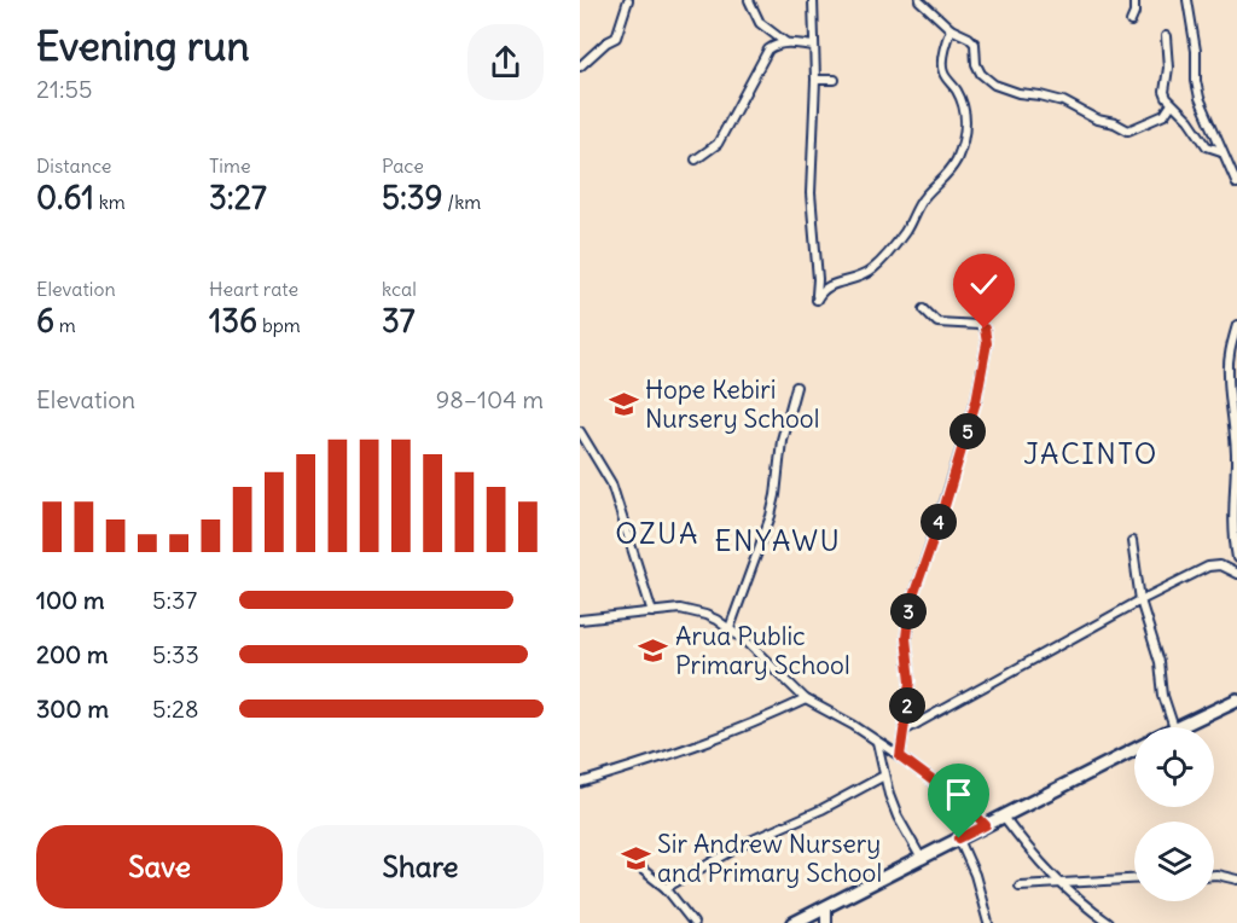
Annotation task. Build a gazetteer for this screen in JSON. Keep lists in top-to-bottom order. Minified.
{"districts":["JACINTO","OZUA","ENYAWU"],"places":{"school or university":["Hope Kebiri Nursery School","Arua Public Primary School","Sir Andrew Nursery and Primary School"]},"page":{"heading":["Evening run","21:55"],"stats":[["Distance","0.61 km"],["Time","3:27"],["Pace","5:39 /km"],["Elevation","6 m"],["Heart rate","136 bpm"],["kcal","37"]],"chart":["Elevation","98–104 m"],"pins":["5","4","3","2"],"list":[{"name":"100 m","note":"5:37"},{"name":"200 m","note":"5:33"},{"name":"300 m","note":"5:28"}],"buttons":["Save","Share"]}}
